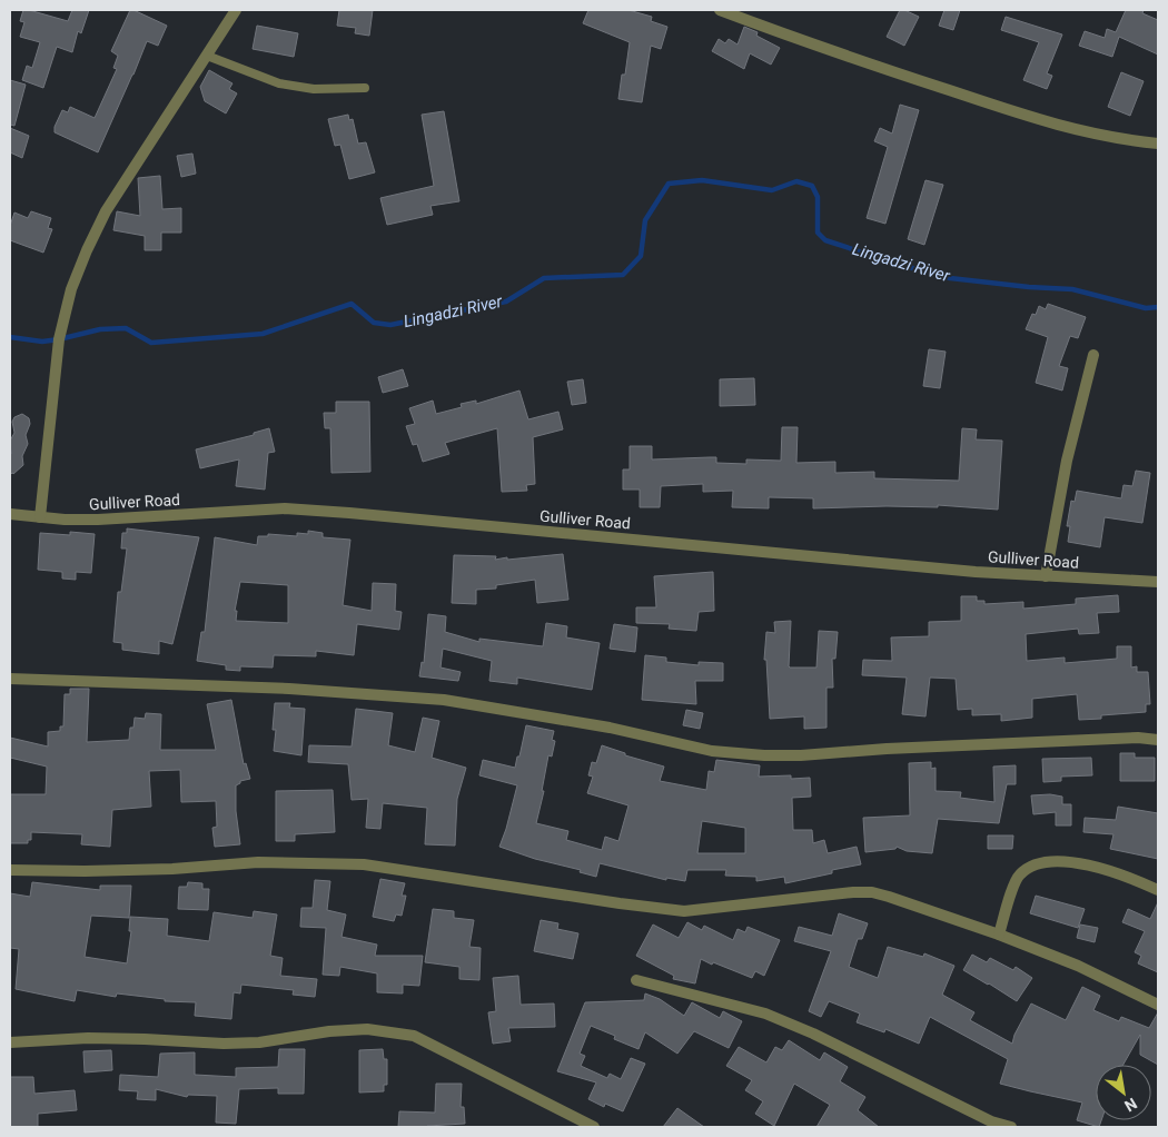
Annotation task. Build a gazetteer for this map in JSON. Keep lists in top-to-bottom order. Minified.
{"streets":{"street":["Gulliver Road"]},"water":["Lingadzi River"],"north":"bottom right"}
